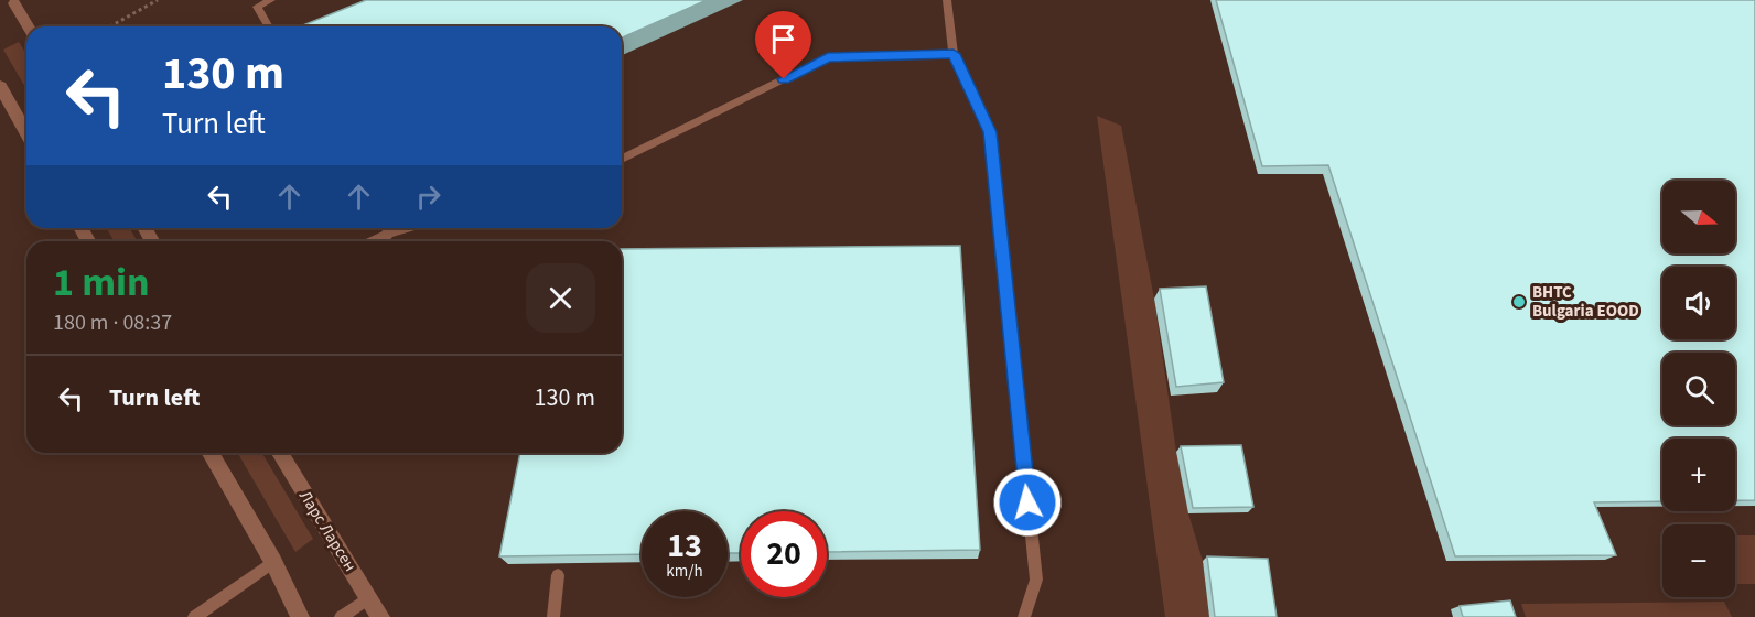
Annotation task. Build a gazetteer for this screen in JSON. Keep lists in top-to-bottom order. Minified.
{"streets":{"street":["Ларс Ларсен"]},"places":["BHTC Bulgaria EOOD"],"north":"right","page":{"turn":["130 m","Turn left"],"map_buttons":["+","−"],"heading":["1 min","180 m · 08:37"],"list":[{"name":"Turn left","value":"130 m"}],"speed":"13 km/h","limit":"20"}}
